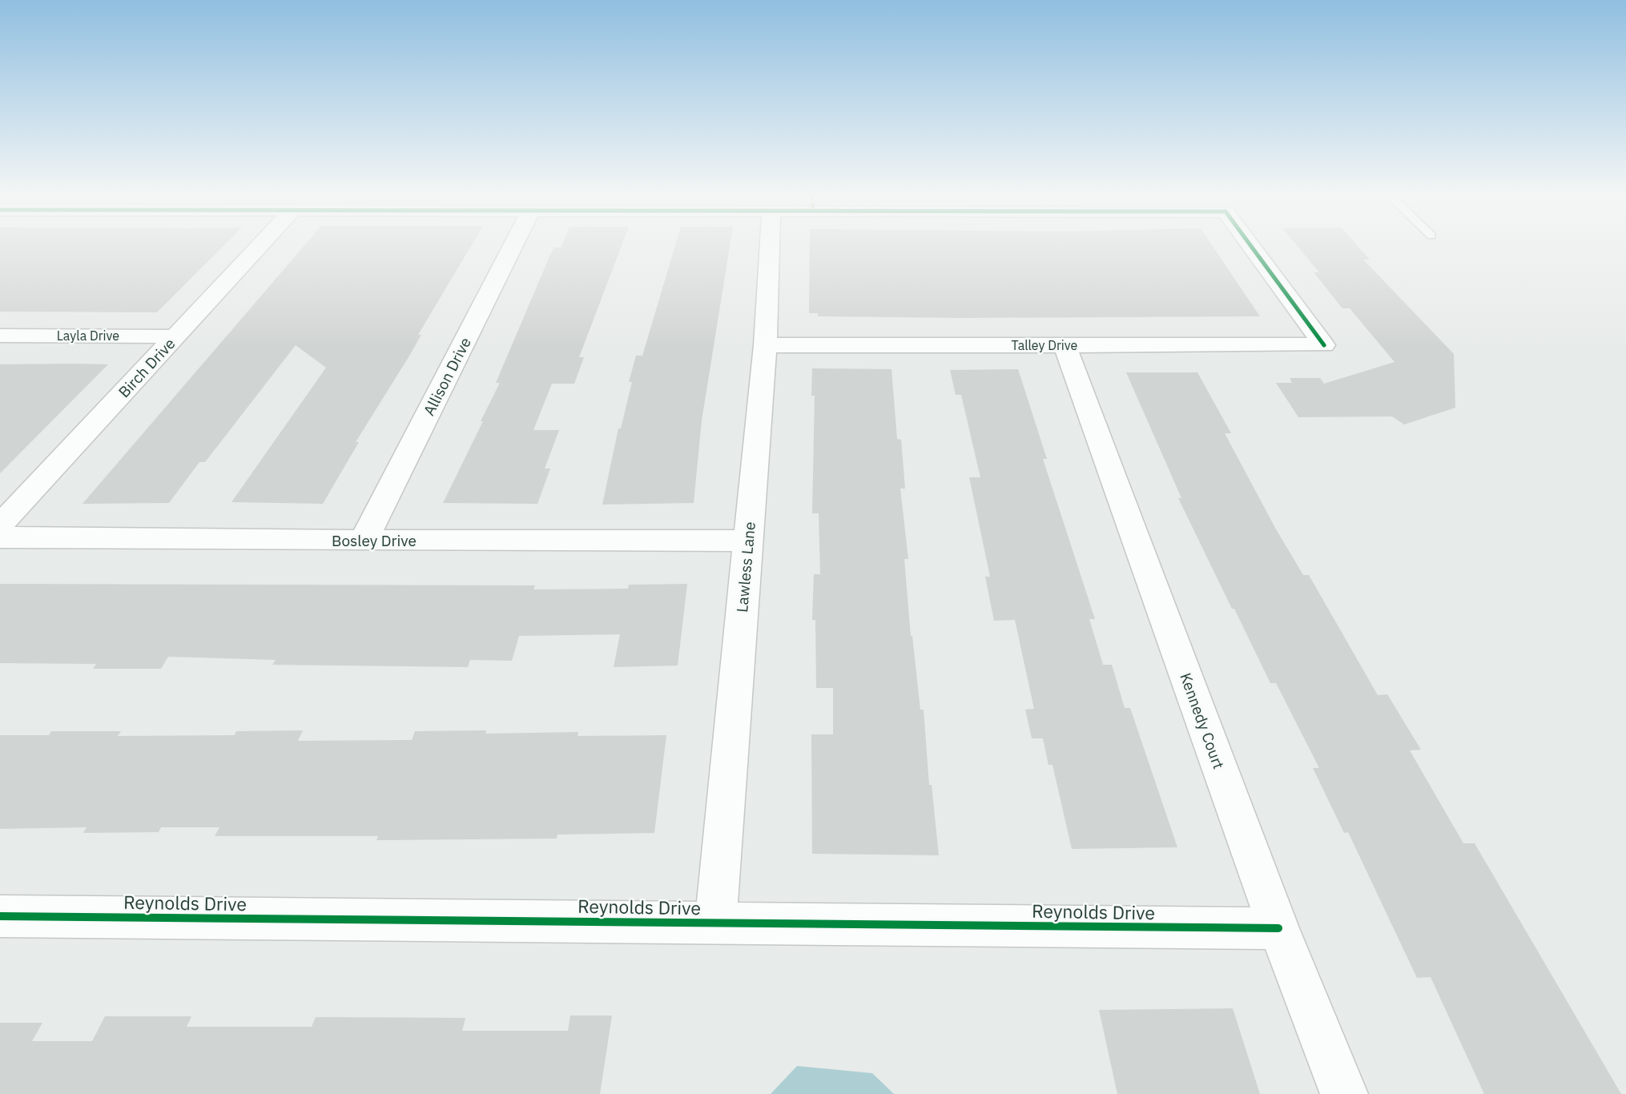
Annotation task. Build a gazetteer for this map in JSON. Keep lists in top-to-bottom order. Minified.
{"streets":{"street":["Layla Drive","Talley Drive","Birch Drive","Allison Drive","Bosley Drive","Lawless Lane","Kennedy Court","Reynolds Drive"]},"crossings":[["Layla Drive","Birch Drive"],["Talley Drive","Lawless Lane"],["Talley Drive","Kennedy Court"],["Allison Drive","Bosley Drive"],["Bosley Drive","Lawless Lane"],["Lawless Lane","Reynolds Drive"],["Kennedy Court","Reynolds Drive"]]}
